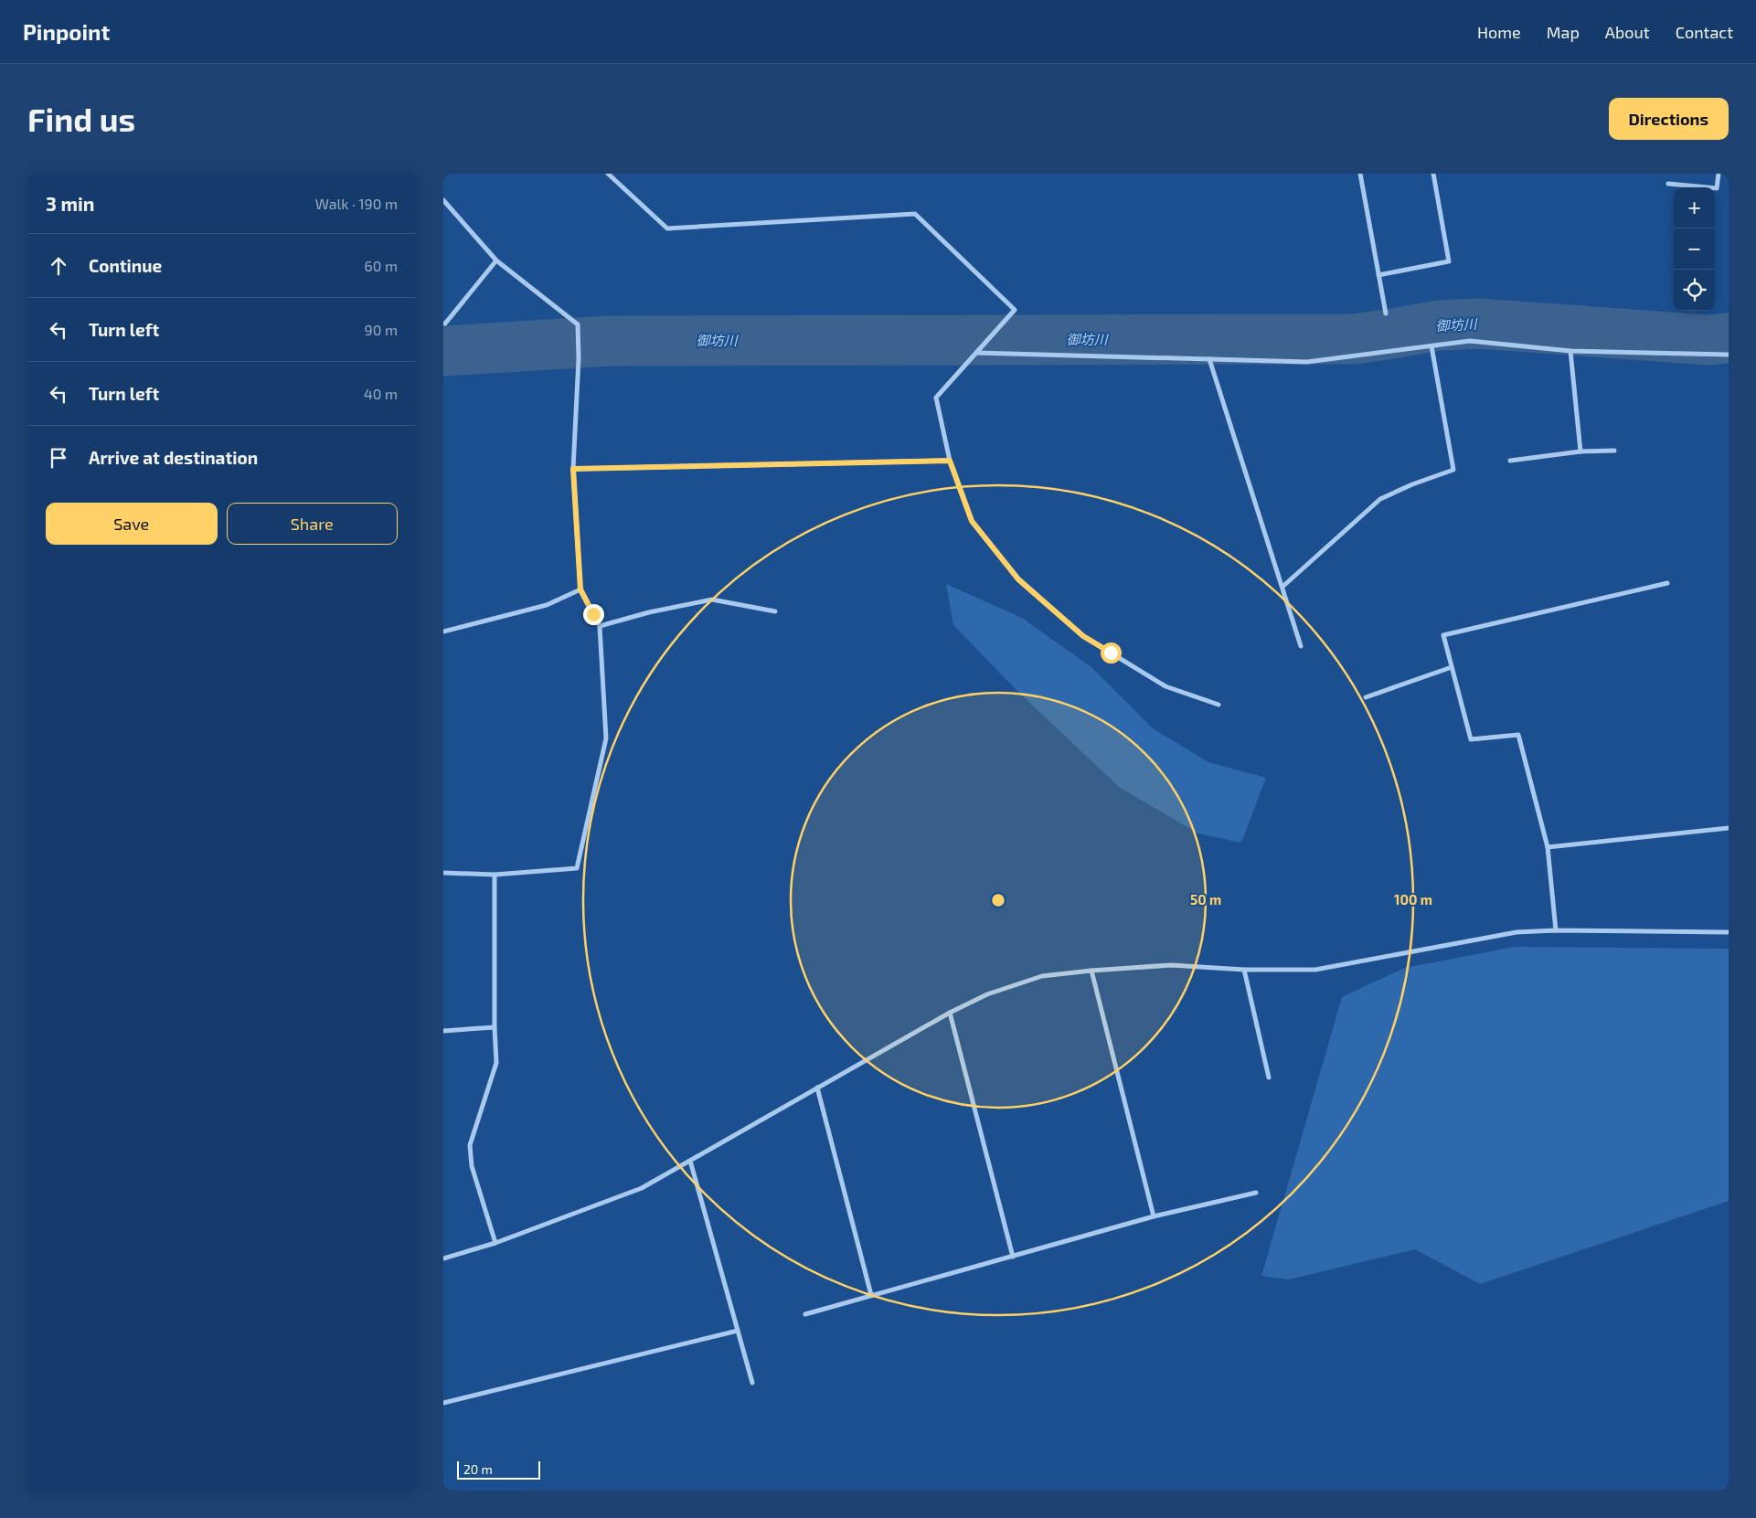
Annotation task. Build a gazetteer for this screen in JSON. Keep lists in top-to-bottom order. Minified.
{"water":["御坊川"],"scale_bar":"20 m","page":{"header":"Pinpoint","nav":["Home","Map","About","Contact"],"buttons":["Directions",["Save","Share"]],"title":"Find us","heading":["3 min","Walk · 190 m"],"map_buttons":["+","−"],"list":[["Continue","60 m"],["Turn left","90 m"],["Turn left","40 m"],"Arrive at destination"],"scale":"20 m"},"rings":["50 m","100 m"]}
